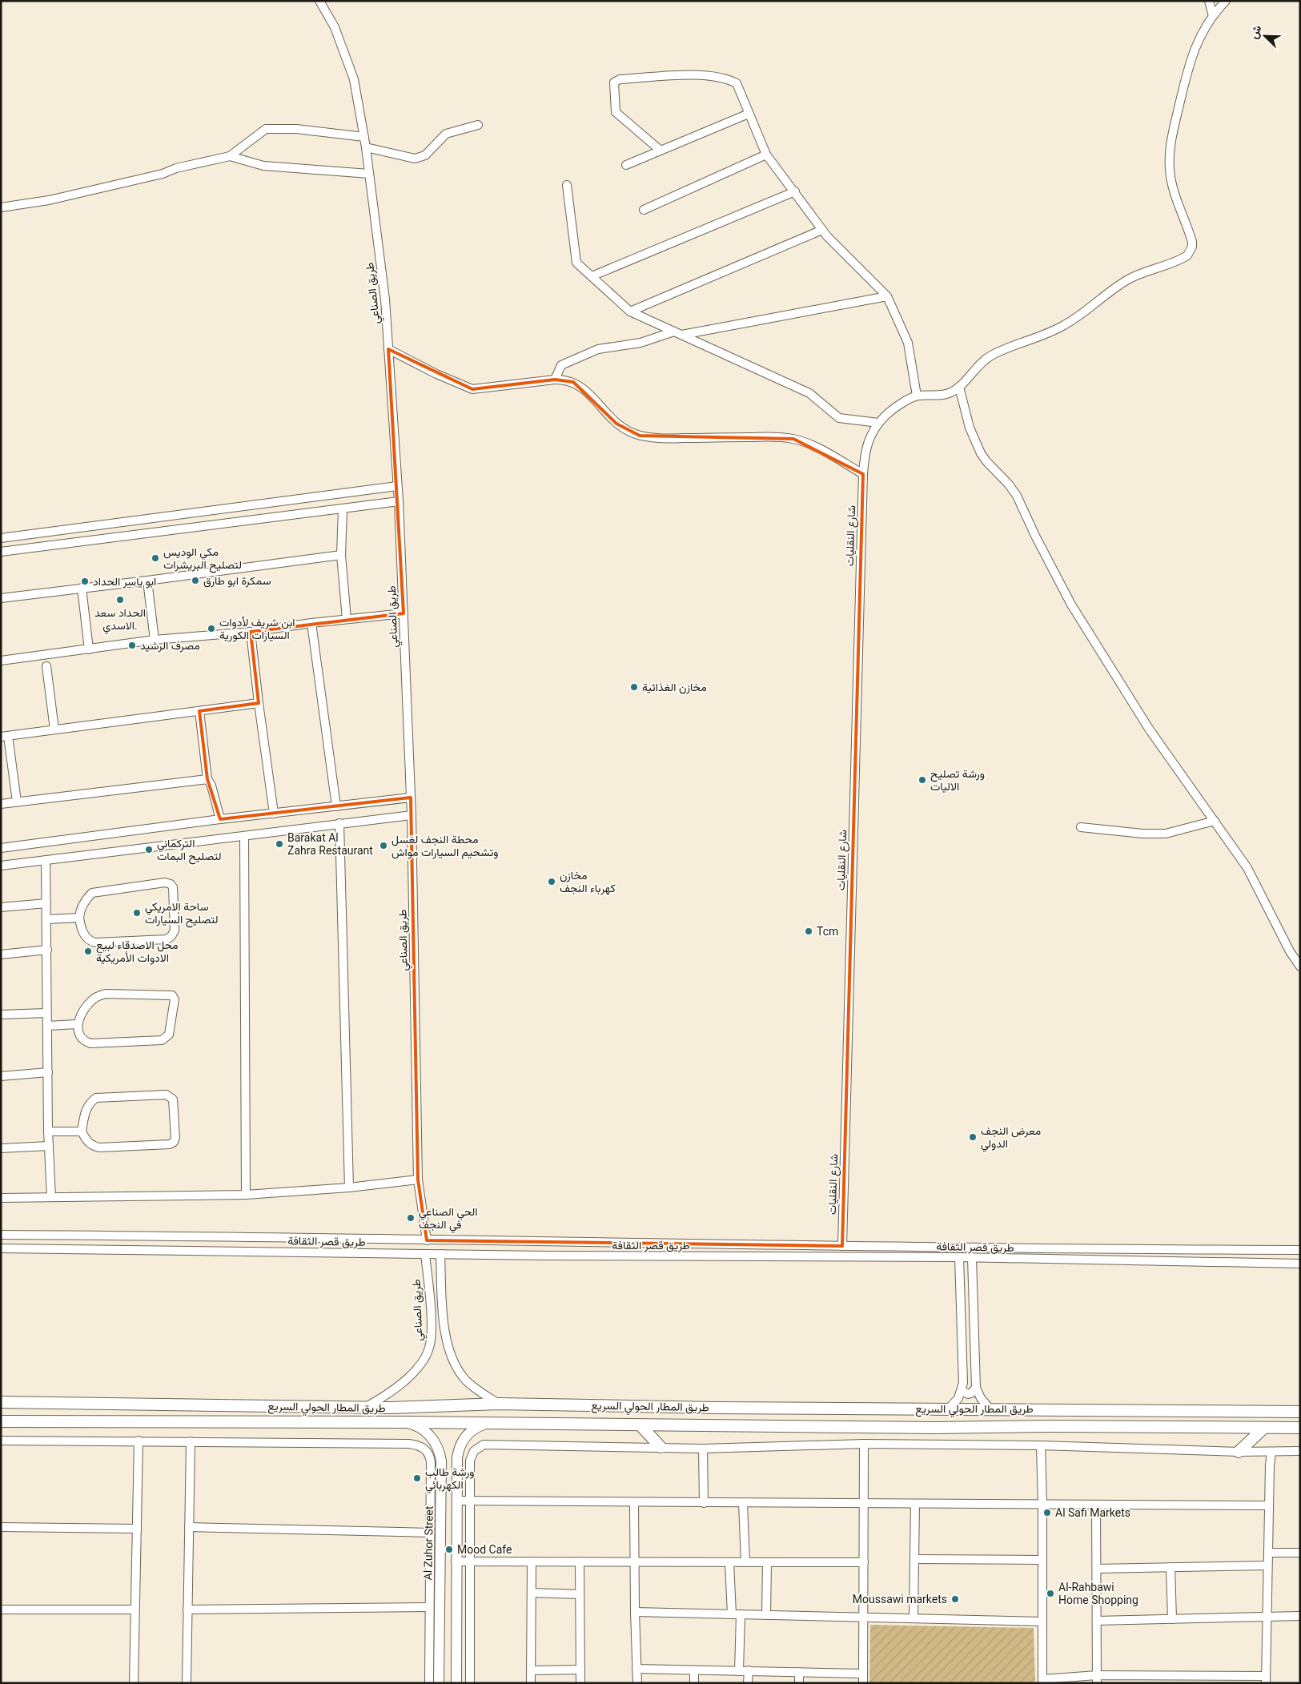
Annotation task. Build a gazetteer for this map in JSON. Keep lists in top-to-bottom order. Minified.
{"streets":{"highway":["طريق المطار الحولي السريع"],"main road":["Al Zuhor Street"],"street":["طريق الصناعي","شارع النقليات","طريق قصر الثقافة"]},"crossings":[["طريق الصناعي","طريق قصر الثقافة"],["طريق الصناعي","طريق المطار الحولي السريع"],["شارع النقليات","طريق قصر الثقافة"],["طريق المطار الحولي السريع","Al Zuhor Street"]],"places":["مكي الوديس لتصليح البريشرات","سمكرة ابو طارق","ابو ياسر الحداد","الحداد سعد الاسدي.","ابن شريف لأدوات السيارات الكورية","مصرف الرشيد","مخازن الغذائية","ورشة تصليح الاليات","Barakat Al Zahra Restaurant","محطة النجف لغسل وتشحيم السيارات مواش","التركماني لتصليح البمات","مخازن كهرباء النجف","ساحة الامريكي لتصليح السيارات","Tcm","محل الاصدقاء لبيع الادوات الأمريكية","معرض النجف الدولي","الحي الصناعي في النجف","ورشة طالب الكهربائي","Al Safi Markets","Mood Cafe","Al-Rahbawi Home Shopping","Moussawi markets"],"north":"top left"}
